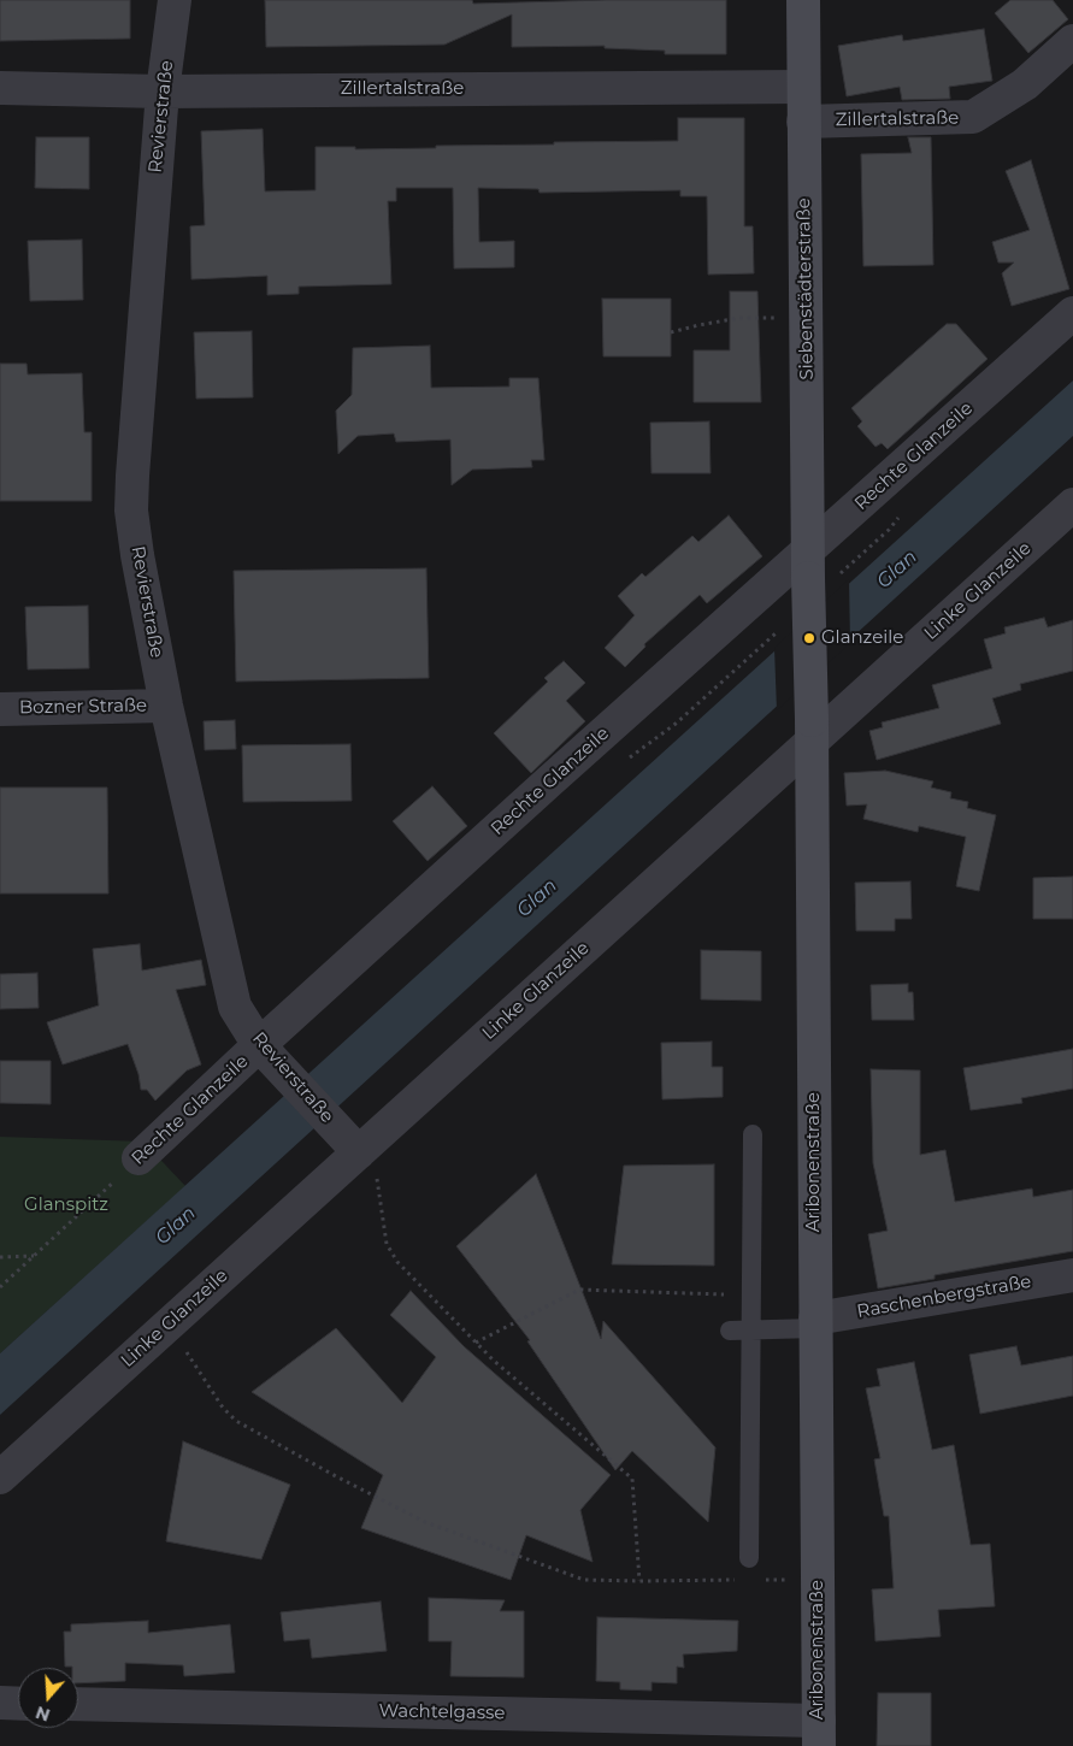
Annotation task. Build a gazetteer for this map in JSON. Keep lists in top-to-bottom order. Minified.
{"streets":{"street":["Zillertalstraße","Revierstraße","Siebenstädterstraße","Rechte Glanzeile","Linke Glanzeile","Bozner Straße","Aribonenstraße","Raschenbergstraße","Wachtelgasse"]},"crossings":[["Zillertalstraße","Revierstraße"],["Zillertalstraße","Siebenstädterstraße"],["Revierstraße","Rechte Glanzeile"],["Revierstraße","Linke Glanzeile"],["Revierstraße","Bozner Straße"],["Siebenstädterstraße","Rechte Glanzeile"],["Siebenstädterstraße","Aribonenstraße"],["Rechte Glanzeile","Aribonenstraße"],["Linke Glanzeile","Aribonenstraße"],["Aribonenstraße","Raschenbergstraße"],["Aribonenstraße","Wachtelgasse"]],"water":["Glan"],"parks":["Glanspitz"],"places":["Glanzeile"],"north":"bottom"}
